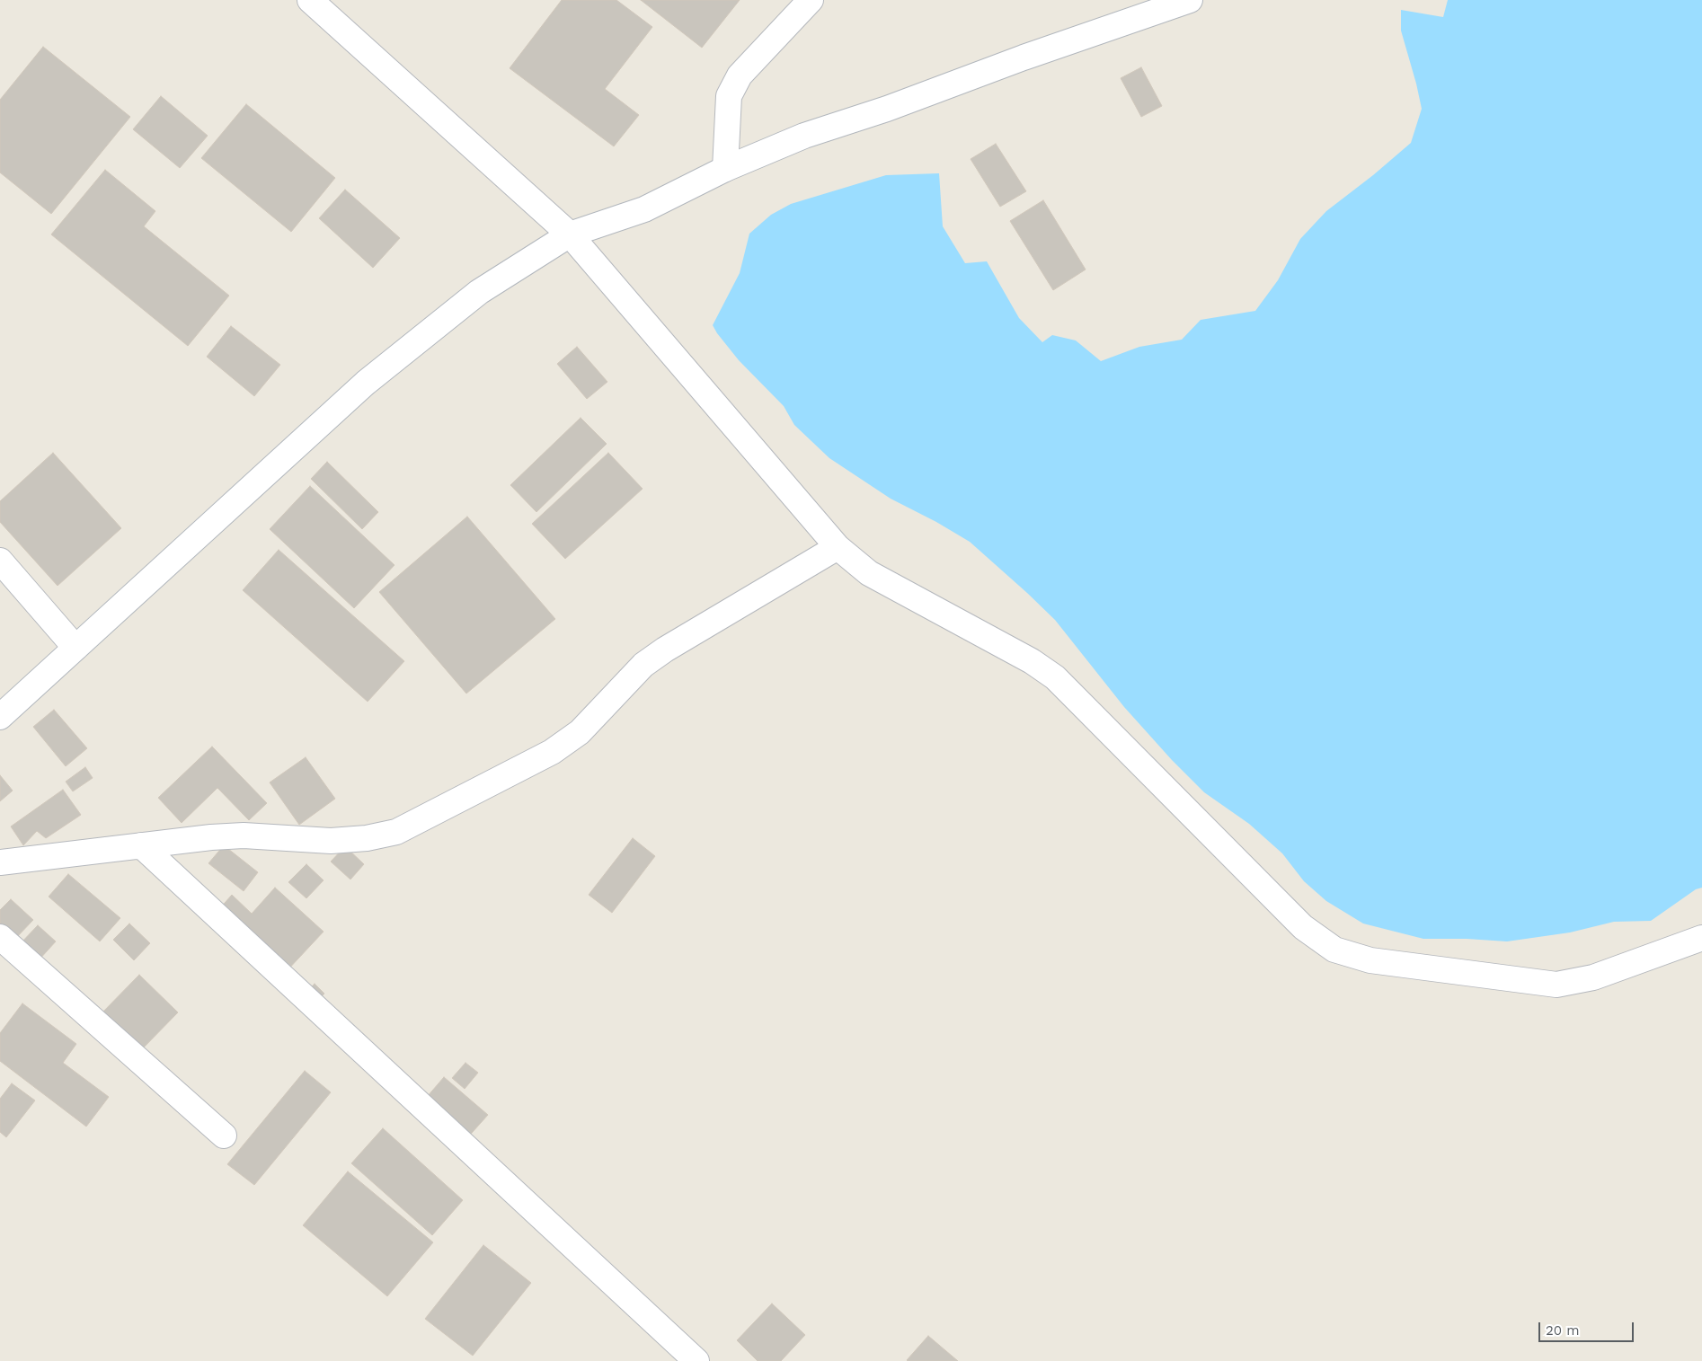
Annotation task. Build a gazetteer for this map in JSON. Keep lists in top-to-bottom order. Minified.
{"scale_bar":"20 m"}
